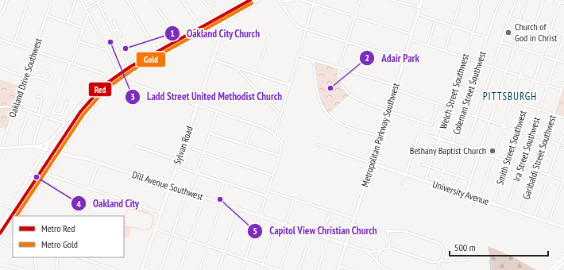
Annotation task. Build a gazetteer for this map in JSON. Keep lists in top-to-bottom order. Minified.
{"streets":{"main road":["Metropolitan Parkway Southwest","Sylvan Road","Dill Avenue Southwest","University Avenue"],"street":["Oakland Drive Southwest","Welch Street Southwest","Coleman Street Southwest","Smith Street Southwest","Ira Street Southwest","Garibaldi Street Southwest"]},"crossings":[["Welch Street Southwest","University Avenue"],["Coleman Street Southwest","University Avenue"],["Metropolitan Parkway Southwest","Dill Avenue Southwest"],["Metropolitan Parkway Southwest","University Avenue"],["Sylvan Road","Dill Avenue Southwest"],["Smith Street Southwest","University Avenue"],["Ira Street Southwest","University Avenue"],["Garibaldi Street Southwest","University Avenue"]],"districts":["PITTSBURGH"],"places":["Church of God in Christ","Ladd Street United Methodist Church","Oakland City Church","Adair Park","Bethany Baptist Church","Oakland City","Capitol View Christian Church"],"lines":["metro line Red","metro line Gold"],"legend":["Metro Red","Metro Gold"],"scale_bar":"500 m"}
